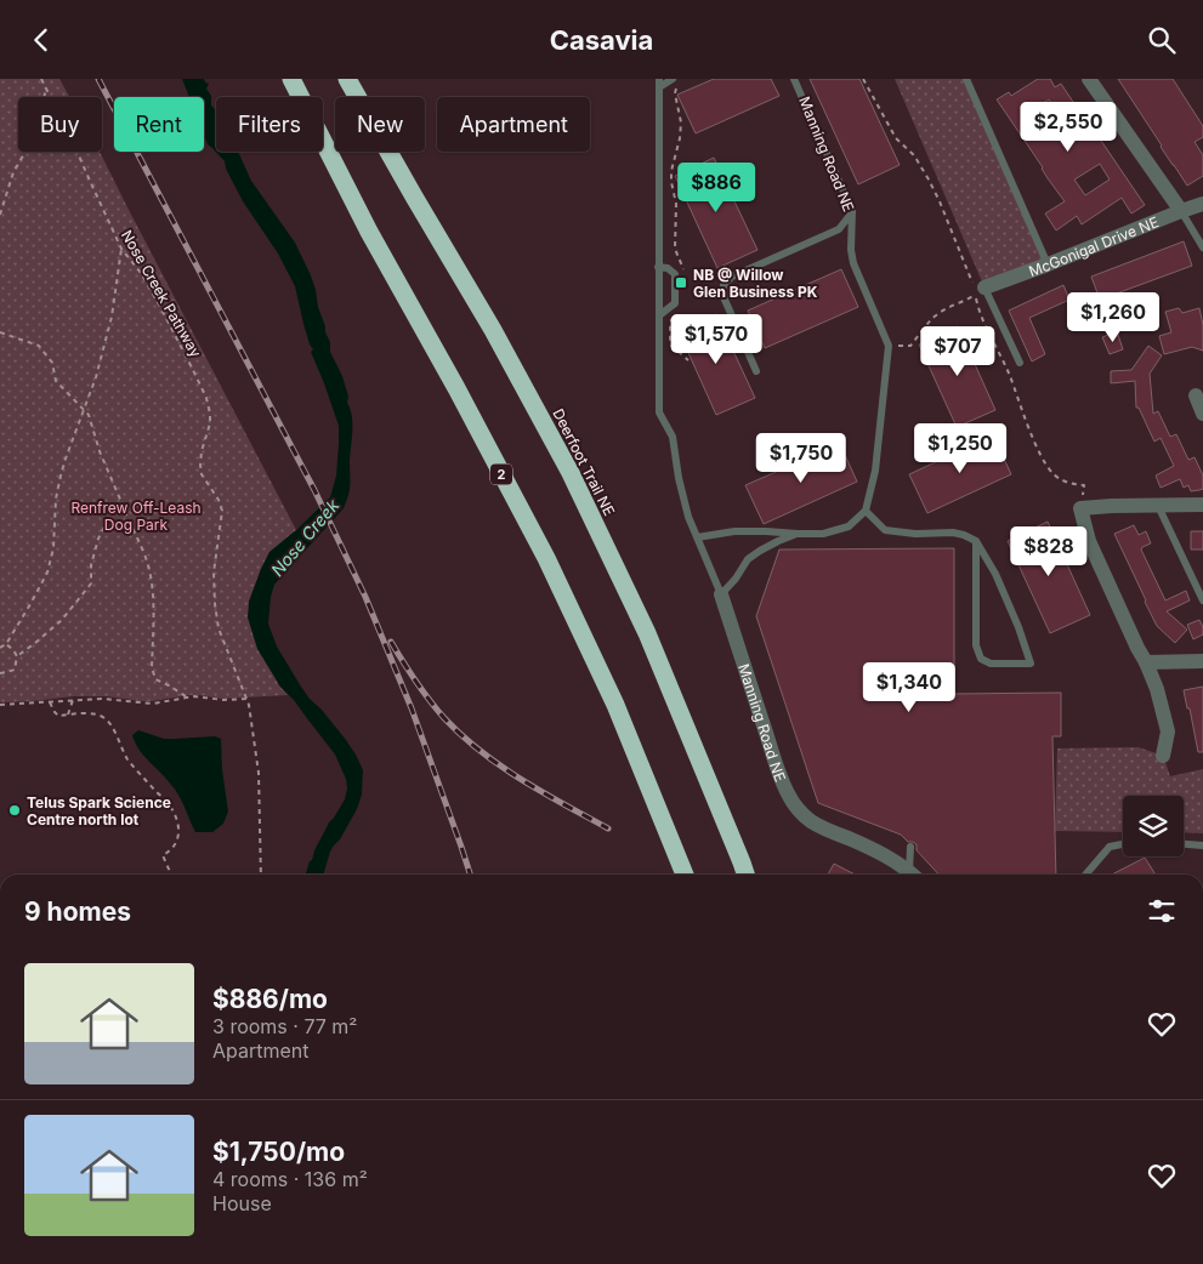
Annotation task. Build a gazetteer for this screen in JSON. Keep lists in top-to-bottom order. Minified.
{"streets":{"highway":["Deerfoot Trail NE","2"],"street":["Manning Road NE","McGonigal Drive NE"],"path":["Nose Creek Pathway"]},"water":["Nose Creek"],"parks":["Renfrew Off-Leash Dog Park"],"places":{"transit":["NB @ Willow Glen Business PK"],"other":["Telus Spark Science Centre north lot"]},"page":{"header":"Casavia","chip":["Buy","Rent","Filters","New","Apartment"],"price":["$2,550","$886","$1,260","$1,570","$707","$1,250","$1,750","$828","$1,340"],"heading":"9 homes","list":[{"name":"$886/mo","note":"3 rooms · 77 m² · Apartment"},{"name":"$1,750/mo","note":"4 rooms · 136 m² · House"}]}}
